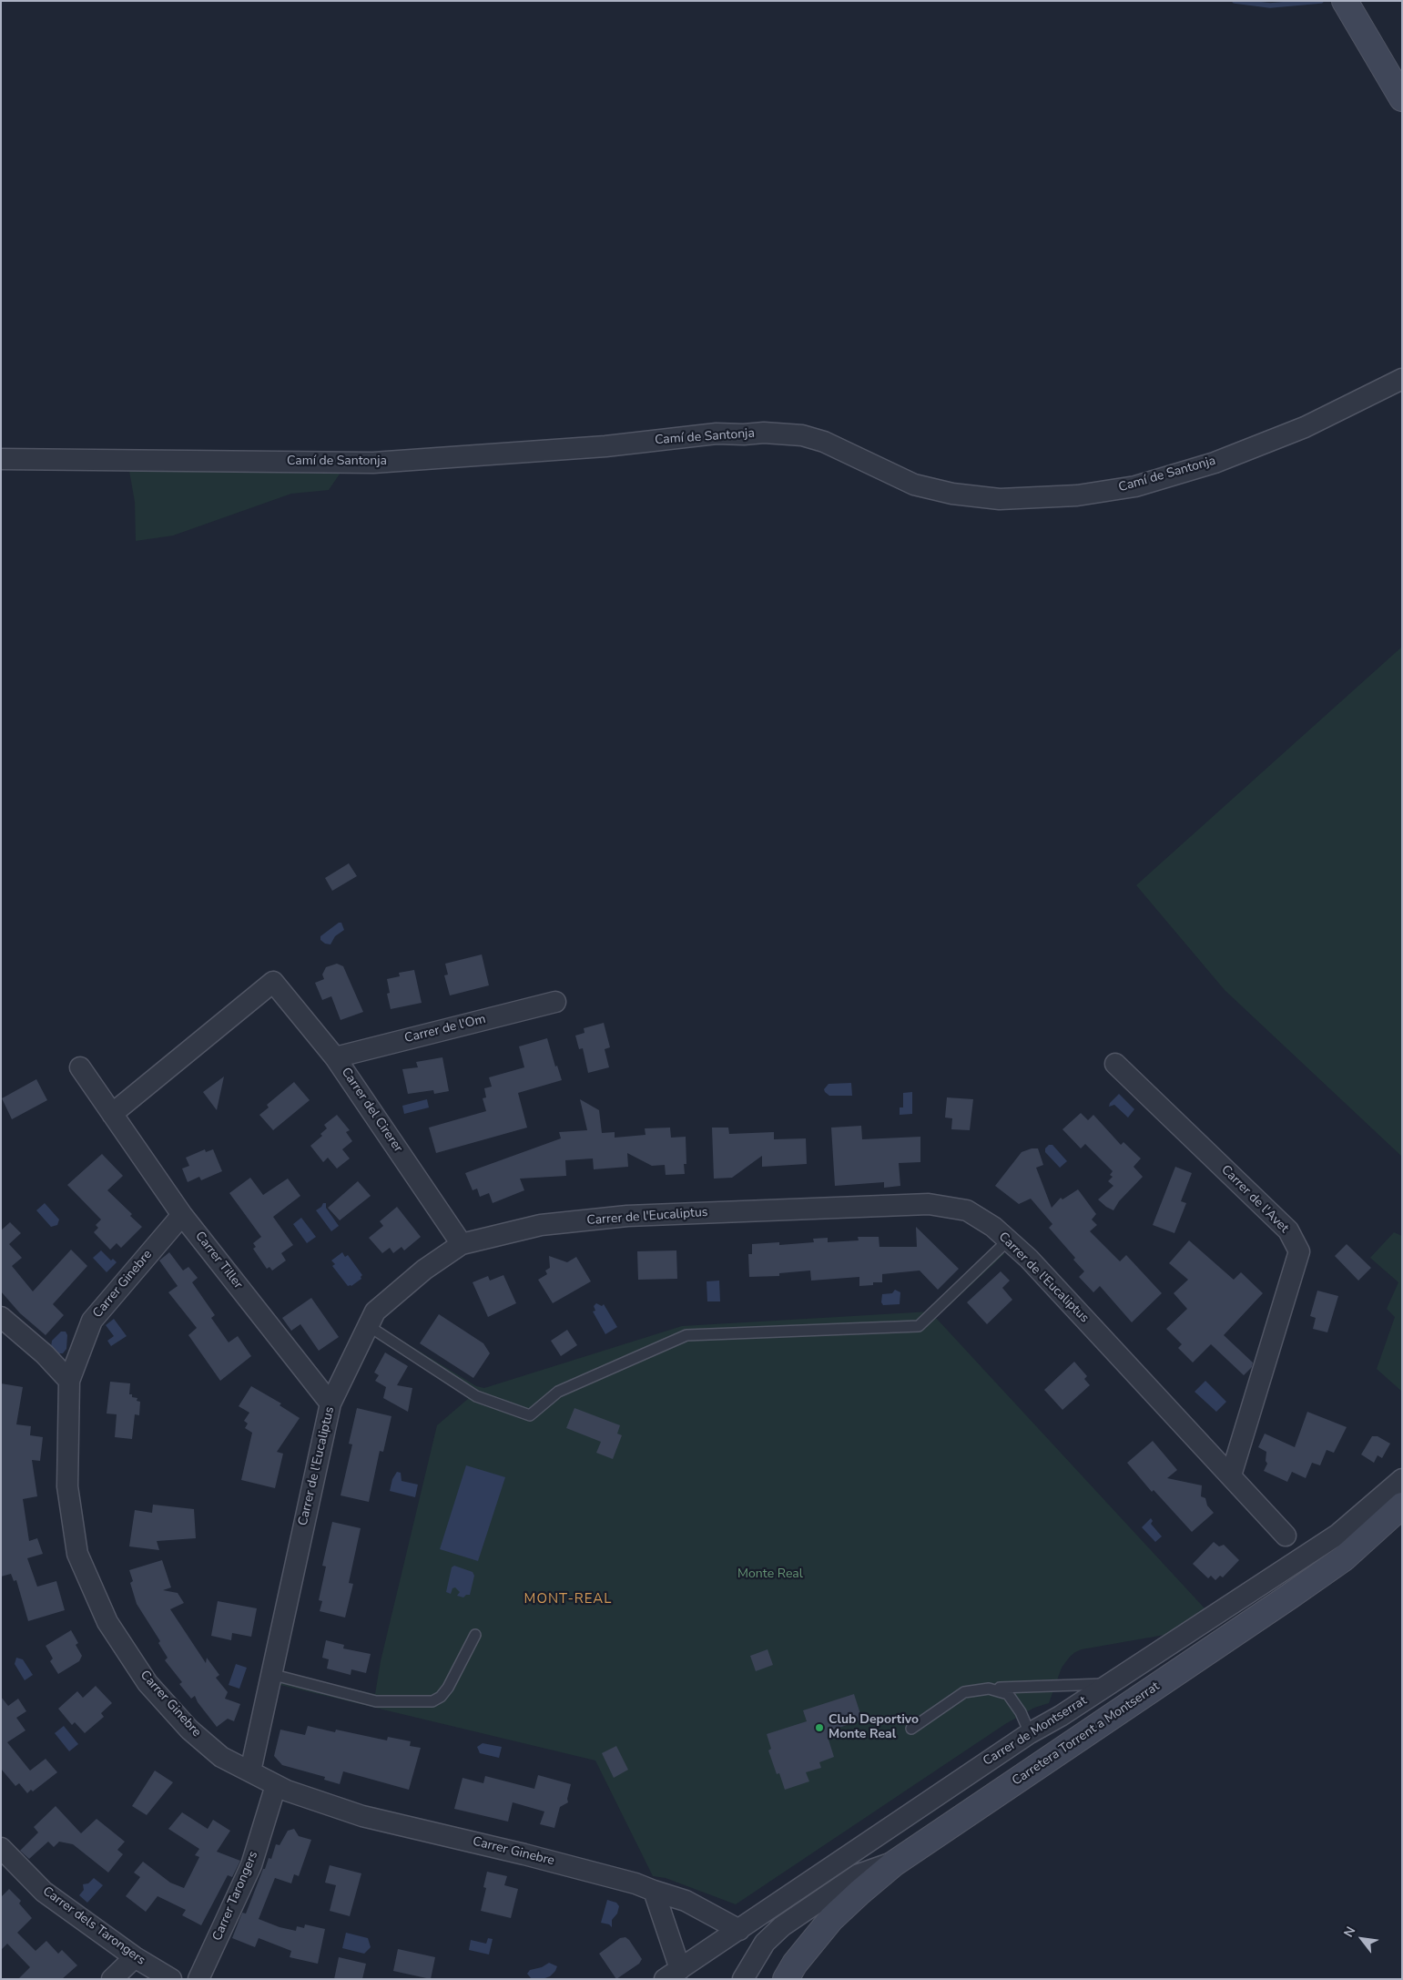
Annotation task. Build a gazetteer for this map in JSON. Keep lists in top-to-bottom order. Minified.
{"streets":{"main road":["Carretera Torrent a Montserrat"],"street":["Camí de Santonja","Carrer de l'Om","Carrer del Cirerer","Carrer de l'Avet","Carrer de l'Eucaliptus","Carrer Tiller","Carrer Ginebre","Carrer de Montserrat","Carrer Tarongers","Carrer dels Tarongers"]},"crossings":[["Carrer de l'Om","Carrer del Cirerer"],["Carrer del Cirerer","Carrer de l'Eucaliptus"],["Carrer del Cirerer","Carrer Tiller"],["Carrer de l'Avet","Carrer de l'Eucaliptus"],["Carrer de l'Eucaliptus","Carrer Tiller"],["Carrer de l'Eucaliptus","Carrer Ginebre"],["Carrer Tiller","Carrer Ginebre"],["Carrer Ginebre","Carrer de Montserrat"],["Carrer Ginebre","Carrer Tarongers"]],"districts":["MONT-REAL"],"parks":["Monte Real"],"places":["Club Deportivo Monte Real"],"north":"top left"}
